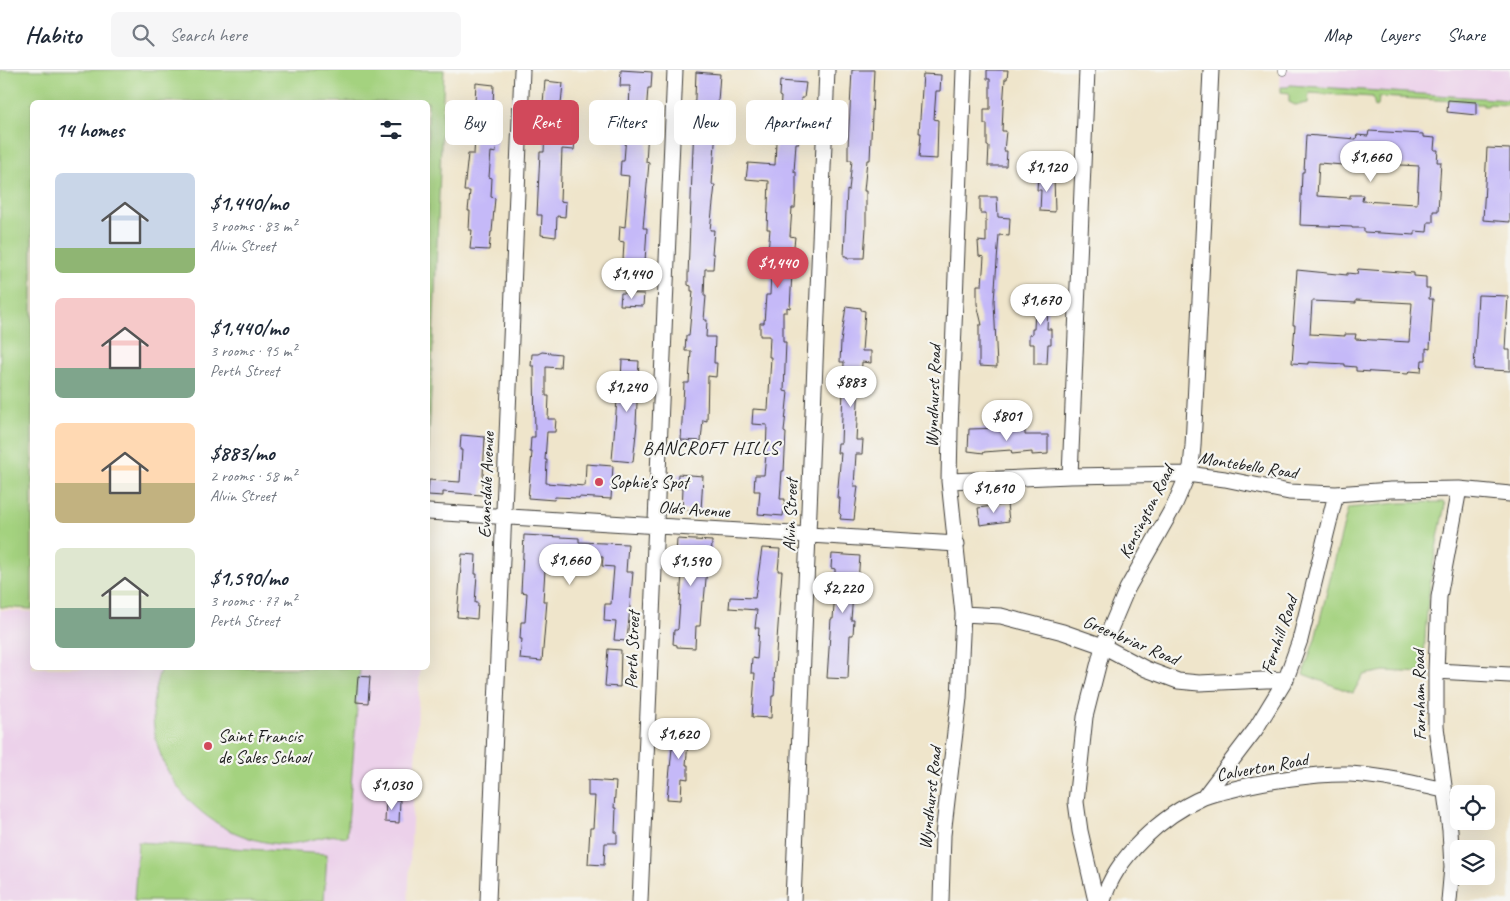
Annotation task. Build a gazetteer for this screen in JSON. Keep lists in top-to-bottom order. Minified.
{"streets":{"street":["Wyndhurst Road","Montebello Road","Evansdale Avenue","Olds Avenue","Kensington Road","Alvin Street","Fernhill Road","Greenbriar Road","Perth Street","Farnham Road","Calverton Road"]},"crossings":[["Wyndhurst Road","Montebello Road"],["Wyndhurst Road","Olds Avenue"],["Wyndhurst Road","Greenbriar Road"],["Montebello Road","Kensington Road"],["Montebello Road","Fernhill Road"],["Montebello Road","Farnham Road"],["Evansdale Avenue","Olds Avenue"],["Olds Avenue","Alvin Street"],["Olds Avenue","Perth Street"],["Kensington Road","Greenbriar Road"],["Fernhill Road","Greenbriar Road"],["Fernhill Road","Calverton Road"],["Farnham Road","Calverton Road"]],"districts":["BANCROFT HILLS"],"places":["Sophie's Spot","Saint Francis de Sales School"],"page":{"header":"Habito","search":"Search here","nav":["Map","Layers","Share"],"chip":["Buy","Rent","Filters","New","Apartment"],"heading":"14 homes","price":["$1,660","$1,120","$1,440","$1,440","$1,670","$883","$1,240","$801","$1,610","$1,660","$1,590","$2,220","$1,620","$1,030"],"list":[{"name":"$1,440/mo","note":"3 rooms · 83 m² · Alvin Street"},{"name":"$1,440/mo","note":"3 rooms · 95 m² · Perth Street"},{"name":"$883/mo","note":"2 rooms · 58 m² · Alvin Street"},{"name":"$1,590/mo","note":"3 rooms · 77 m² · Perth Street"}]}}
